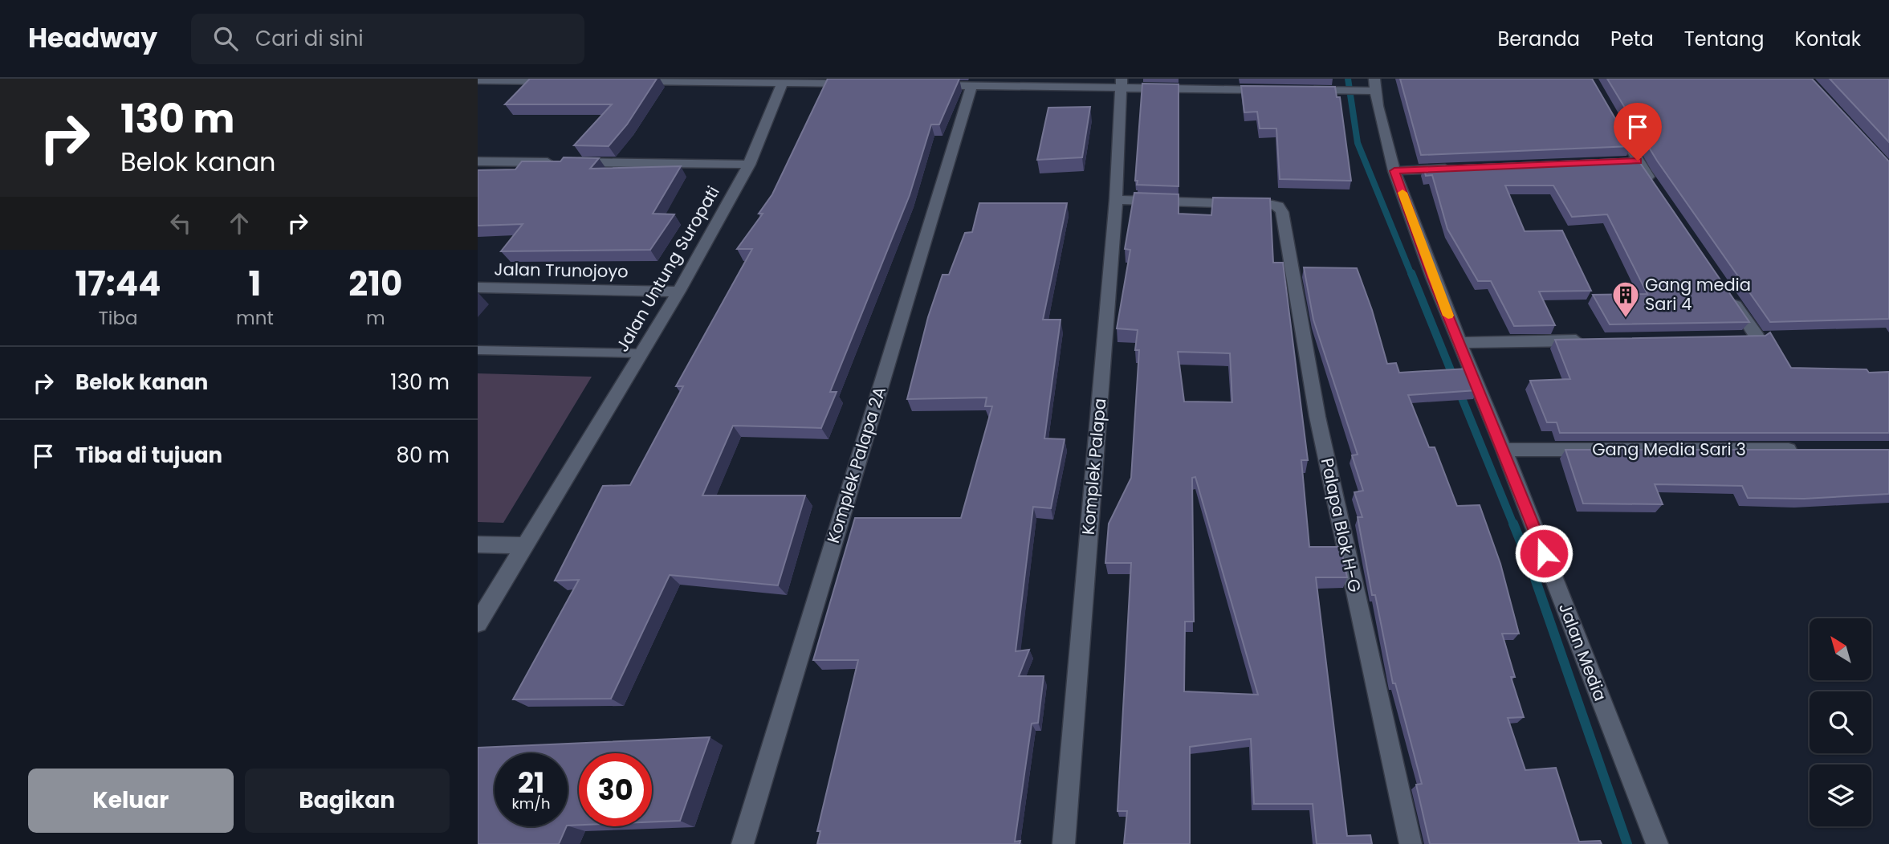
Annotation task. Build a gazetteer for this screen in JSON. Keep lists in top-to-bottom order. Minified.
{"streets":{"street":["Jalan Untung Suropati","Jalan Trunojoyo","Gang Media Sari 3","Komplek Palapa 2A","Komplek Palapa","Palapa Blok H-G","Jalan Media"]},"crossings":[["Jalan Untung Suropati","Jalan Trunojoyo"],["Gang Media Sari 3","Jalan Media"],["Komplek Palapa","Palapa Blok H-G"]],"places":{"building":["Gang media Sari 4"]},"north":"top left","page":{"header":"Headway","search":"Cari di sini","nav":["Beranda","Peta","Tentang","Kontak"],"turn":["130 m","Belok kanan"],"eta":["17:44","Tiba","1","mnt","210","m"],"list":[{"name":"Belok kanan","value":"130 m"},{"name":"Tiba di tujuan","value":"80 m"}],"speed":"21 km/h","limit":"30","buttons":["Keluar","Bagikan"]}}
